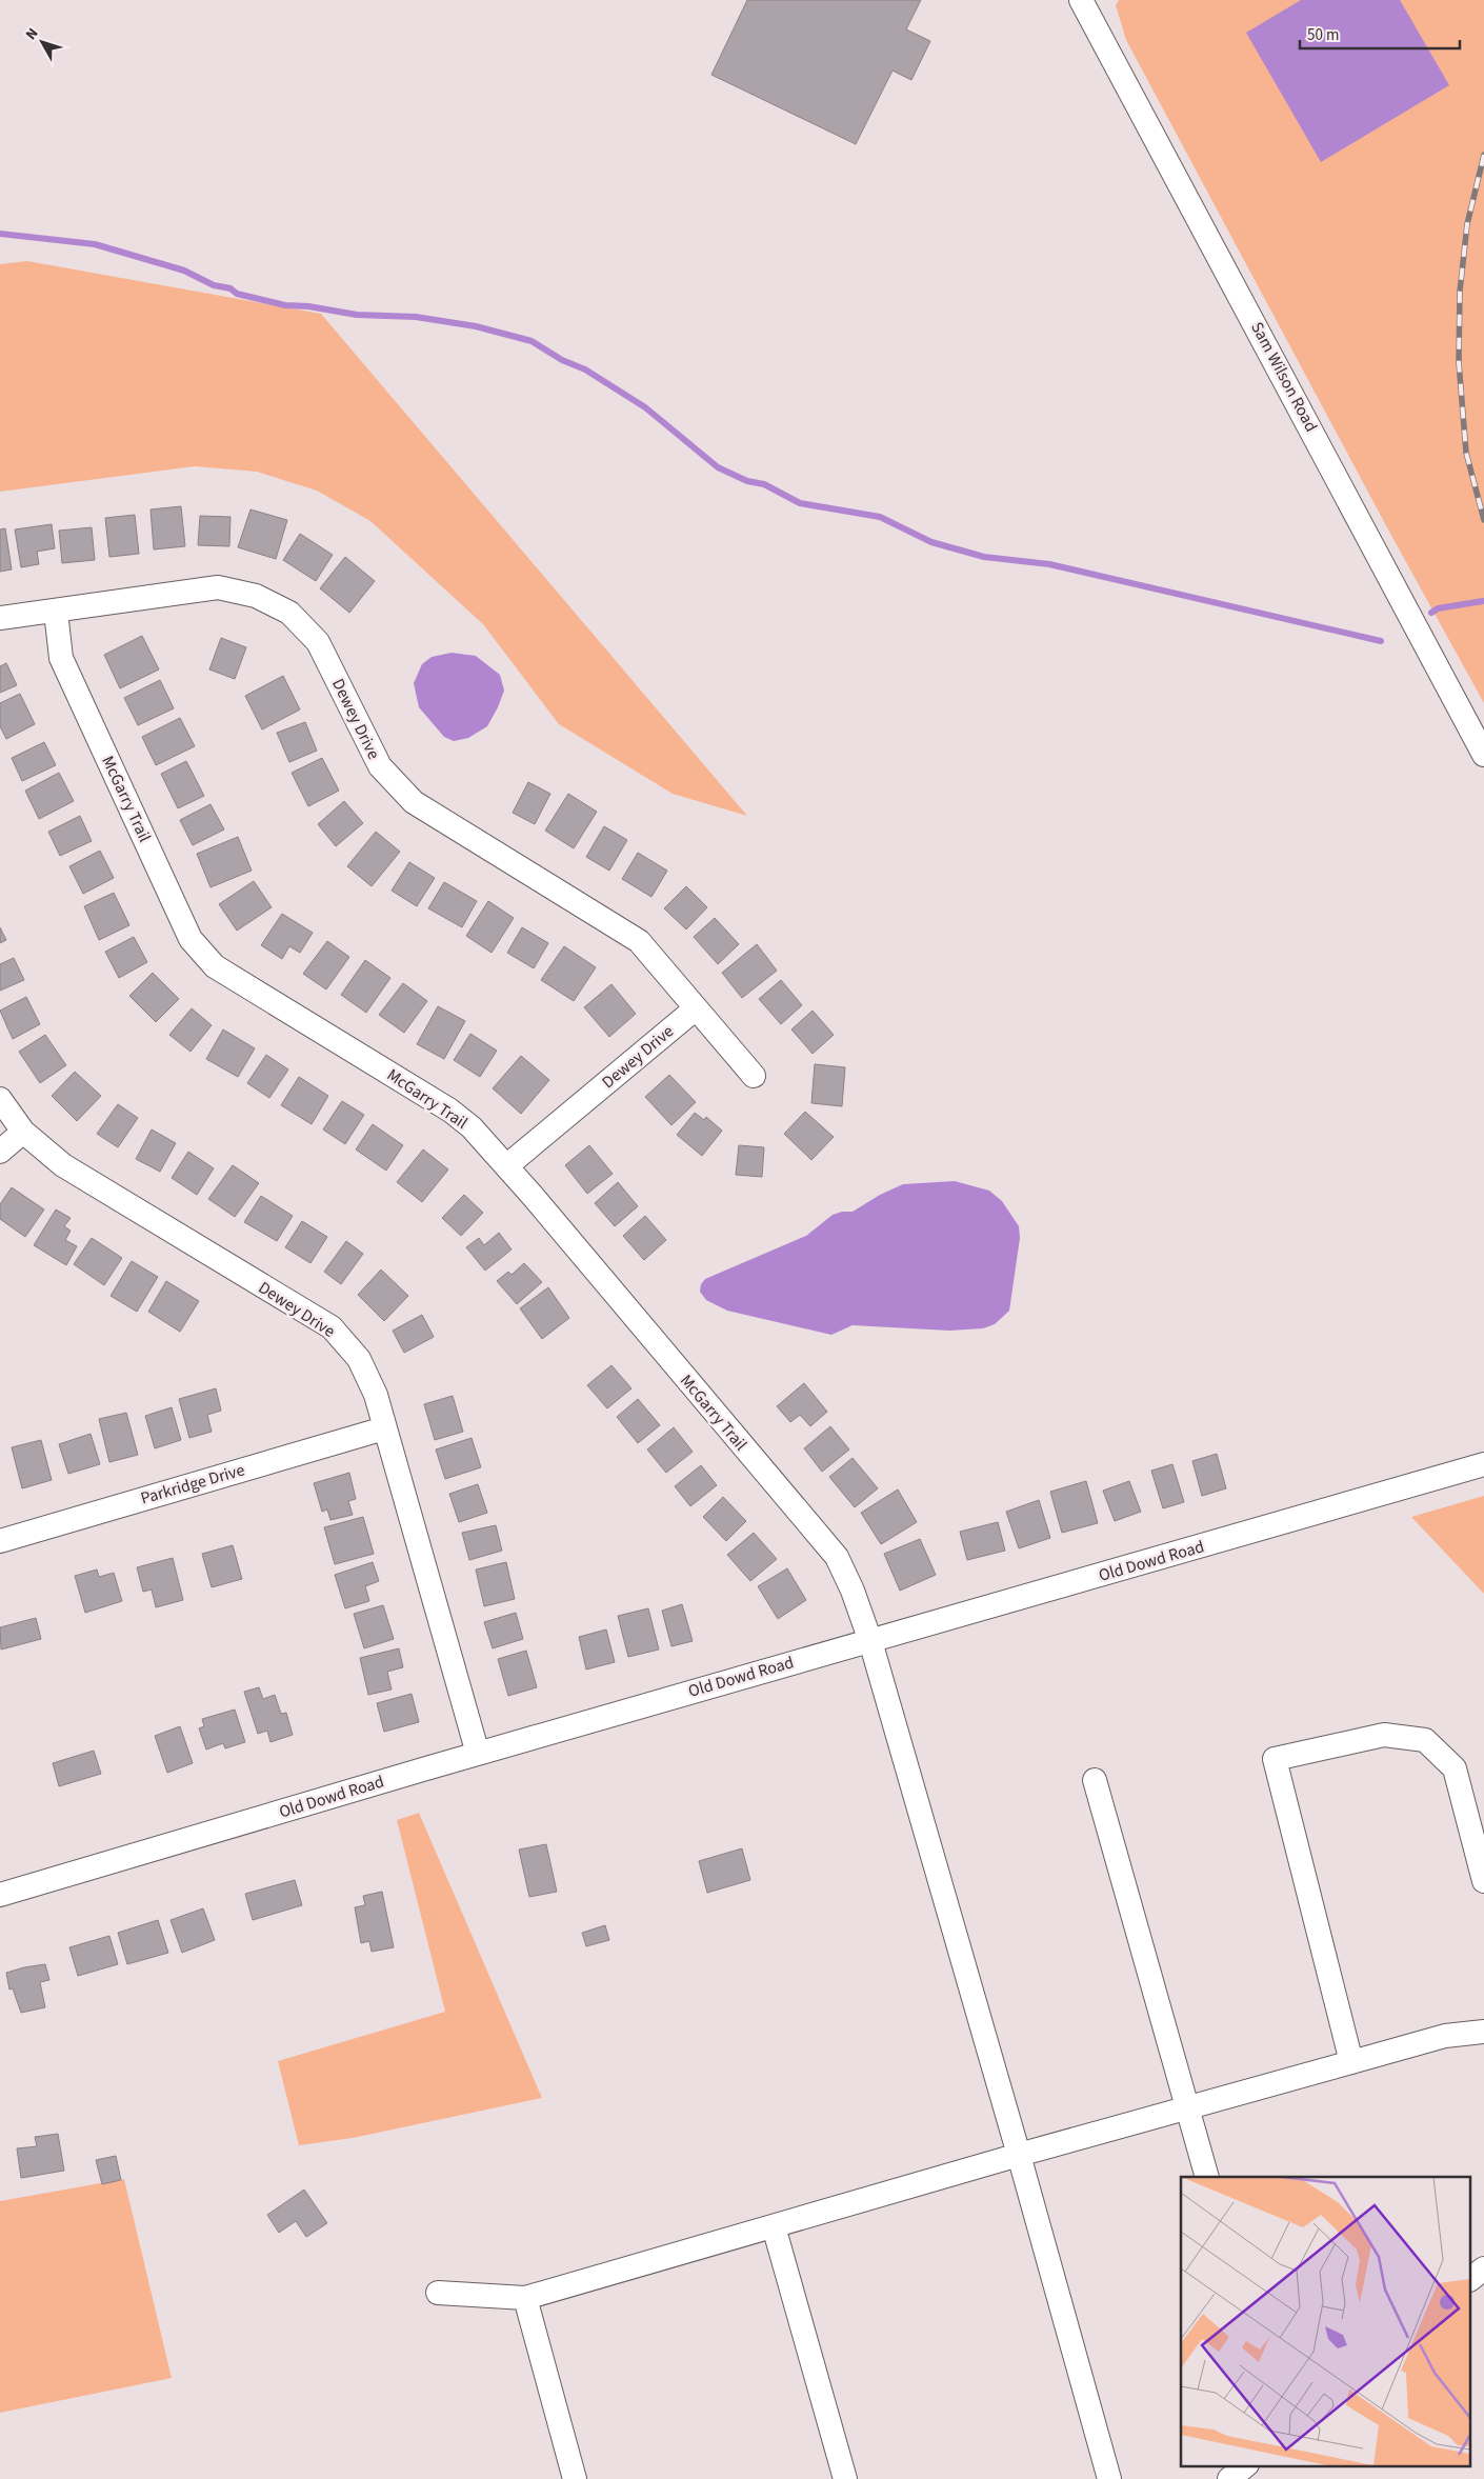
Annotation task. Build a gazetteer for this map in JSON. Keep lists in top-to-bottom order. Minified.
{"streets":{"street":["Sam Wilson Road","Dewey Drive","McGarry Trail","Parkridge Drive","Old Dowd Road"]},"crossings":[["Dewey Drive","McGarry Trail"],["Dewey Drive","Parkridge Drive"],["Dewey Drive","Old Dowd Road"],["McGarry Trail","Old Dowd Road"]],"scale_bar":"50 m","north":"top left"}
